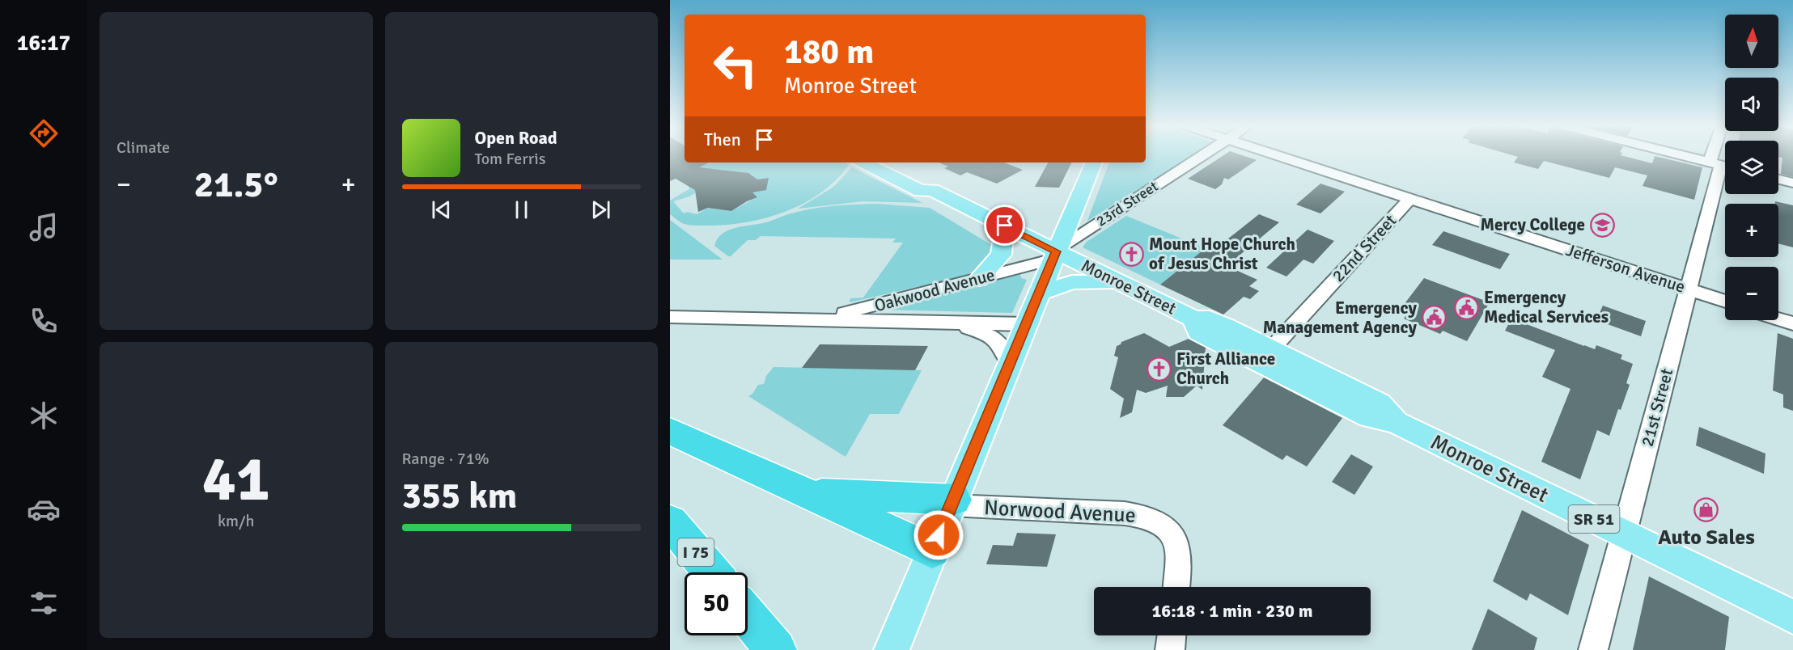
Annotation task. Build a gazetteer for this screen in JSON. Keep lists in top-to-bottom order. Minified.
{"streets":{"highway":["I 75"],"main road":["Monroe Street","SR 51"],"street":["23rd Street","22nd Street","Jefferson Avenue","Oakwood Avenue","21st Street","Norwood Avenue"]},"crossings":[["23rd Street","Monroe Street"],["23rd Street","Oakwood Avenue"],["22nd Street","Jefferson Avenue"],["22nd Street","Monroe Street"],["Jefferson Avenue","21st Street"],["Monroe Street","Oakwood Avenue"],["Monroe Street","21st Street"]],"places":{"school or university":["Mercy College"],"church":["Mount Hope Church of Jesus Christ","First Alliance Church"],"public building":["Emergency Medical Services","Emergency Management Agency"],"shop":["Auto Sales"]},"north":"top","page":{"tabs":"16:17","tile":["Climate",["41","km/h"],["Range · 71%","355 km"]],"map_buttons":["+","−"],"turn":["180 m","Monroe Street"],"then":"Then","song":["Open Road","Tom Ferris"],"heat":["−","21.5°","+"],"limit":"50","trip":"16:18 · 1 min · 230 m"}}
